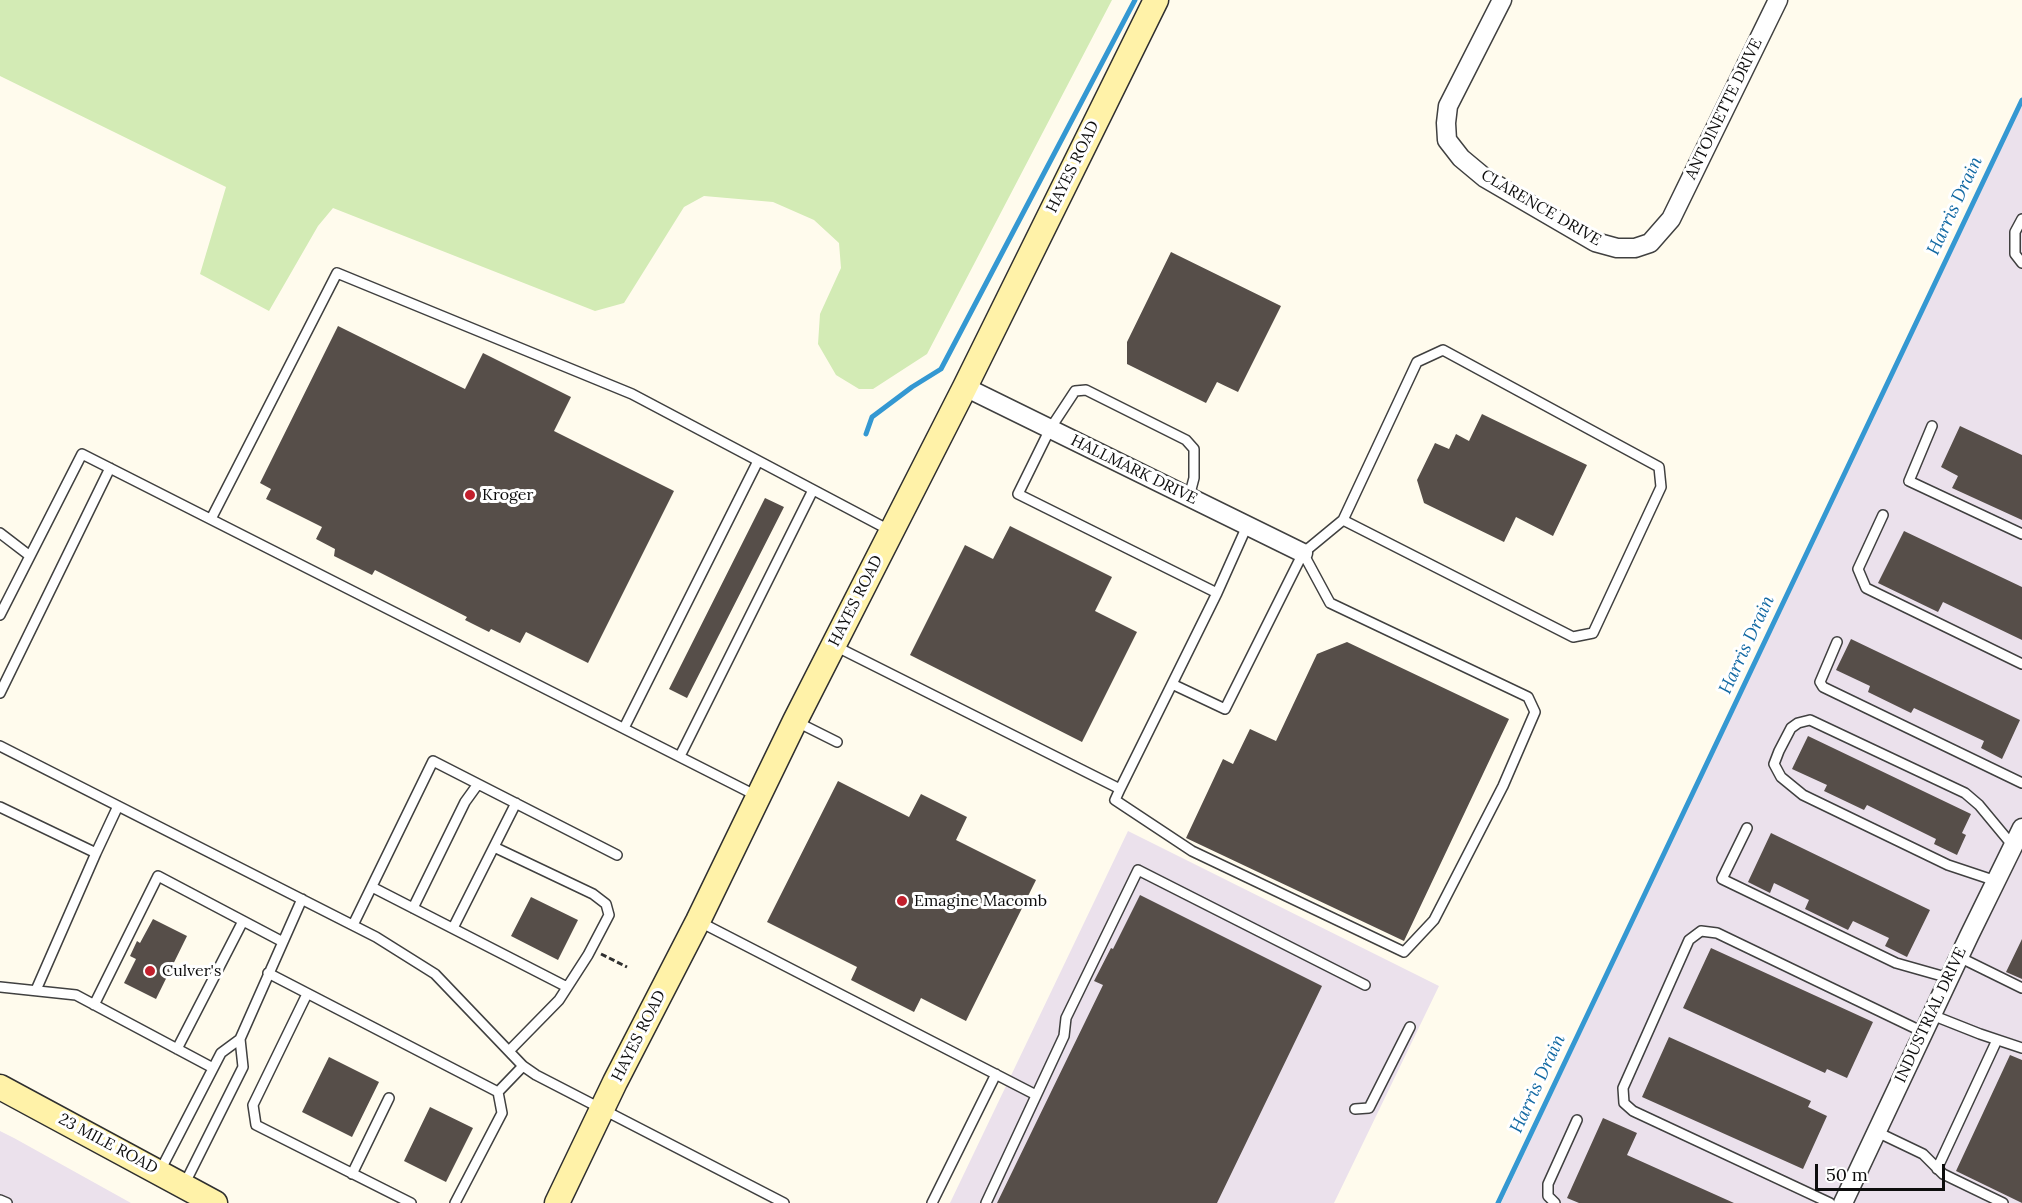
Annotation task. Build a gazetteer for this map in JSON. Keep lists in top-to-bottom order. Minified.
{"streets":{"street":["ANTOINETTE DRIVE","HAYES ROAD","CLARENCE DRIVE","HALLMARK DRIVE","INDUSTRIAL DRIVE","23 MILE ROAD"]},"crossings":[["ANTOINETTE DRIVE","CLARENCE DRIVE"],["HAYES ROAD","HALLMARK DRIVE"]],"water":["Harris Drain"],"places":["Kroger","Emagine Macomb","Culver's"],"scale_bar":"50 m"}
